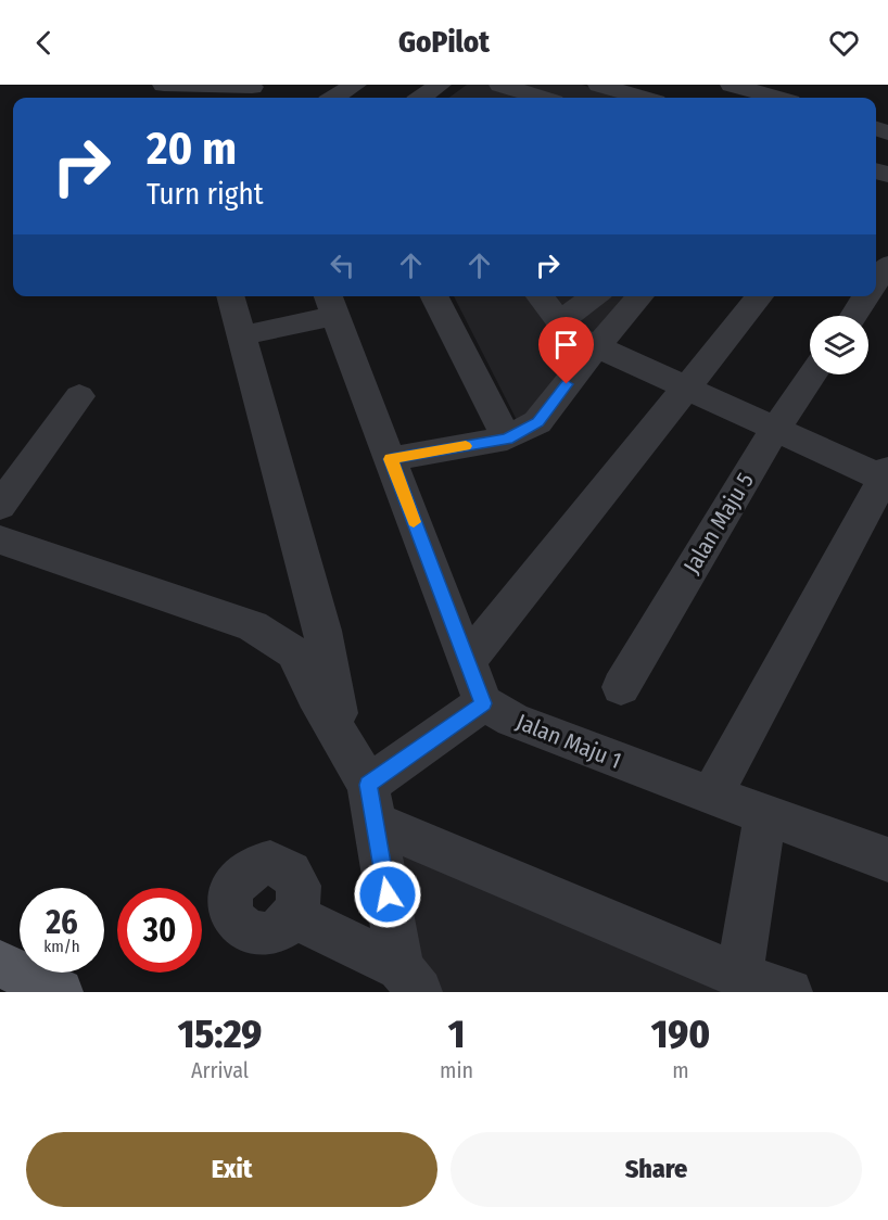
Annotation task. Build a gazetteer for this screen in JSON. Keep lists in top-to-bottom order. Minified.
{"streets":{"street":["Jalan Maju 5","Jalan Maju 1"]},"page":{"header":"GoPilot","turn":["20 m","Turn right"],"speed":"26 km/h","limit":"30","eta":["15:29","Arrival","1","min","190","m"],"buttons":["Exit","Share"]}}
